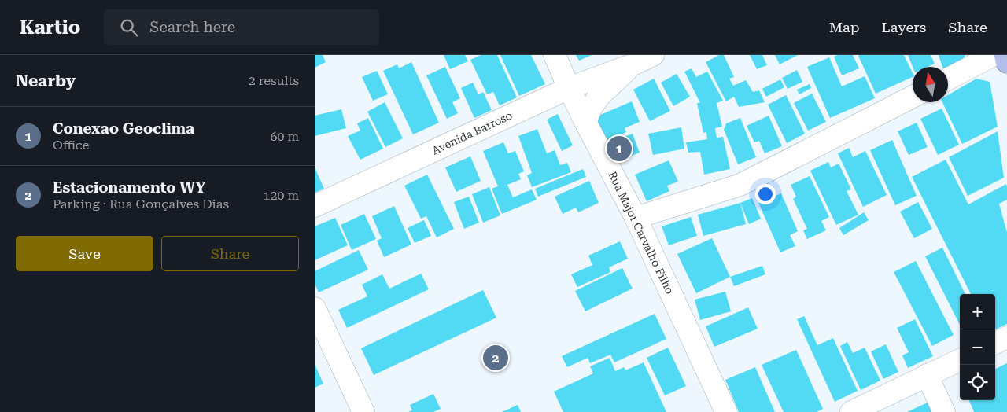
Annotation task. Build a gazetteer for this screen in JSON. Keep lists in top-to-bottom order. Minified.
{"streets":{"street":["Avenida Barroso","Rua Major Carvalho Filho"]},"crossings":[["Avenida Barroso","Rua Major Carvalho Filho"]],"north":"top","page":{"header":"Kartio","search":"Search here","nav":["Map","Layers","Share"],"heading":["Nearby","2 results"],"list":[{"mark":"1","name":"Conexao Geoclima","note":"Office","value":"60 m"},{"mark":"2","name":"Estacionamento WY","note":"Parking · Rua Gonçalves Dias","value":"120 m"}],"pins":["1","2"],"buttons":["Save","Share"],"map_buttons":["+","−"]}}
